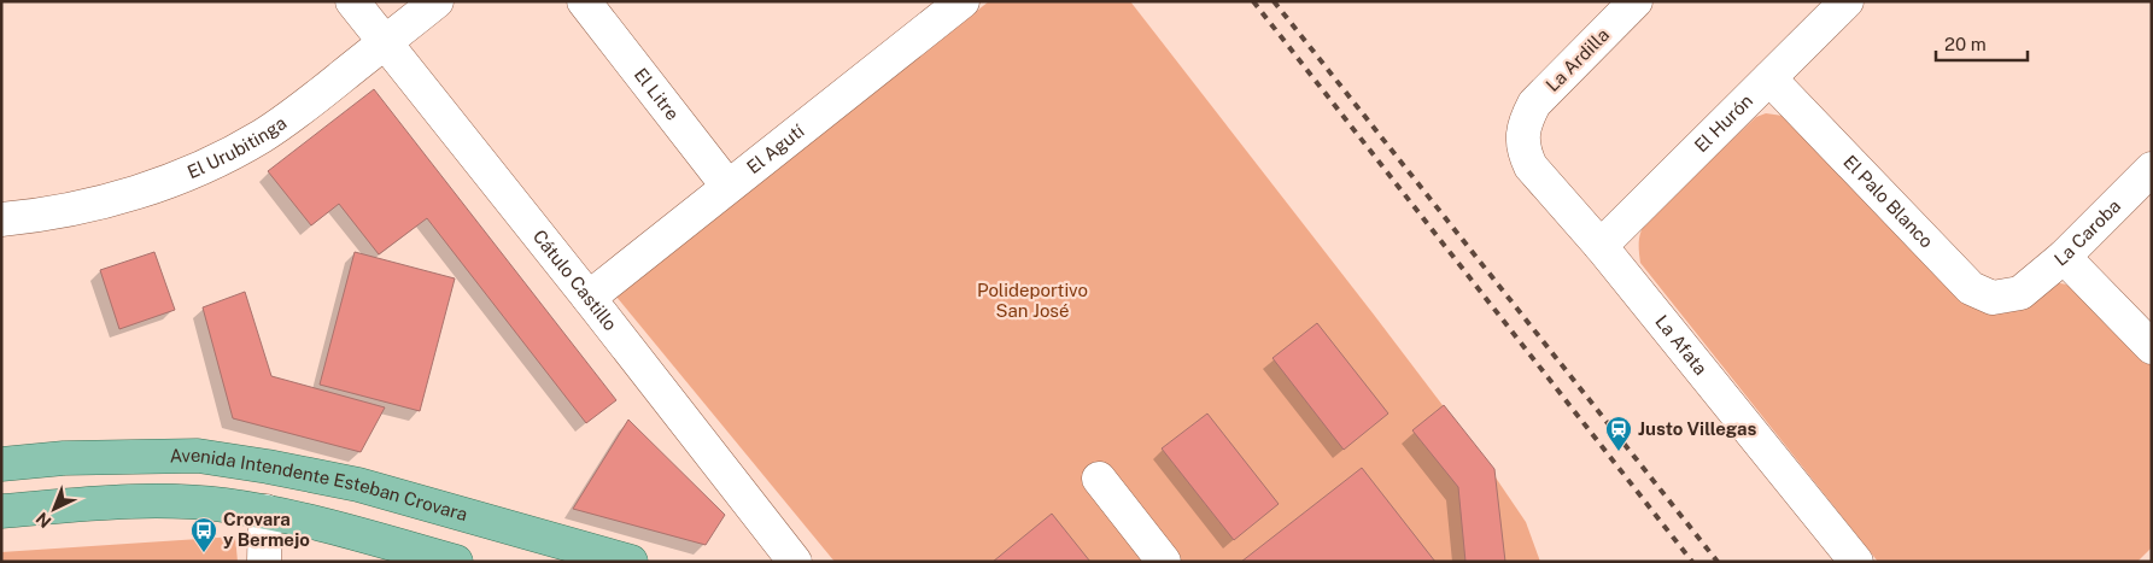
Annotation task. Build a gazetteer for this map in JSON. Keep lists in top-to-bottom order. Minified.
{"streets":{"main road":["Avenida Intendente Esteban Crovara"],"street":["La Ardilla","El Litre","El Hurón","El Urubitinga","El Agutí","El Palo Blanco","La Caroba","Cátulo Castillo","La Afata"]},"crossings":[["La Ardilla","La Afata"],["El Litre","El Agutí"],["El Hurón","El Palo Blanco"],["El Hurón","La Afata"],["El Urubitinga","Cátulo Castillo"],["El Agutí","Cátulo Castillo"],["El Palo Blanco","La Caroba"]],"parks":["Polideportivo San José"],"places":{"station":["Justo Villegas"],"bus stop":["Crovara y Bermejo"]},"scale_bar":"20 m","north":"bottom left"}
